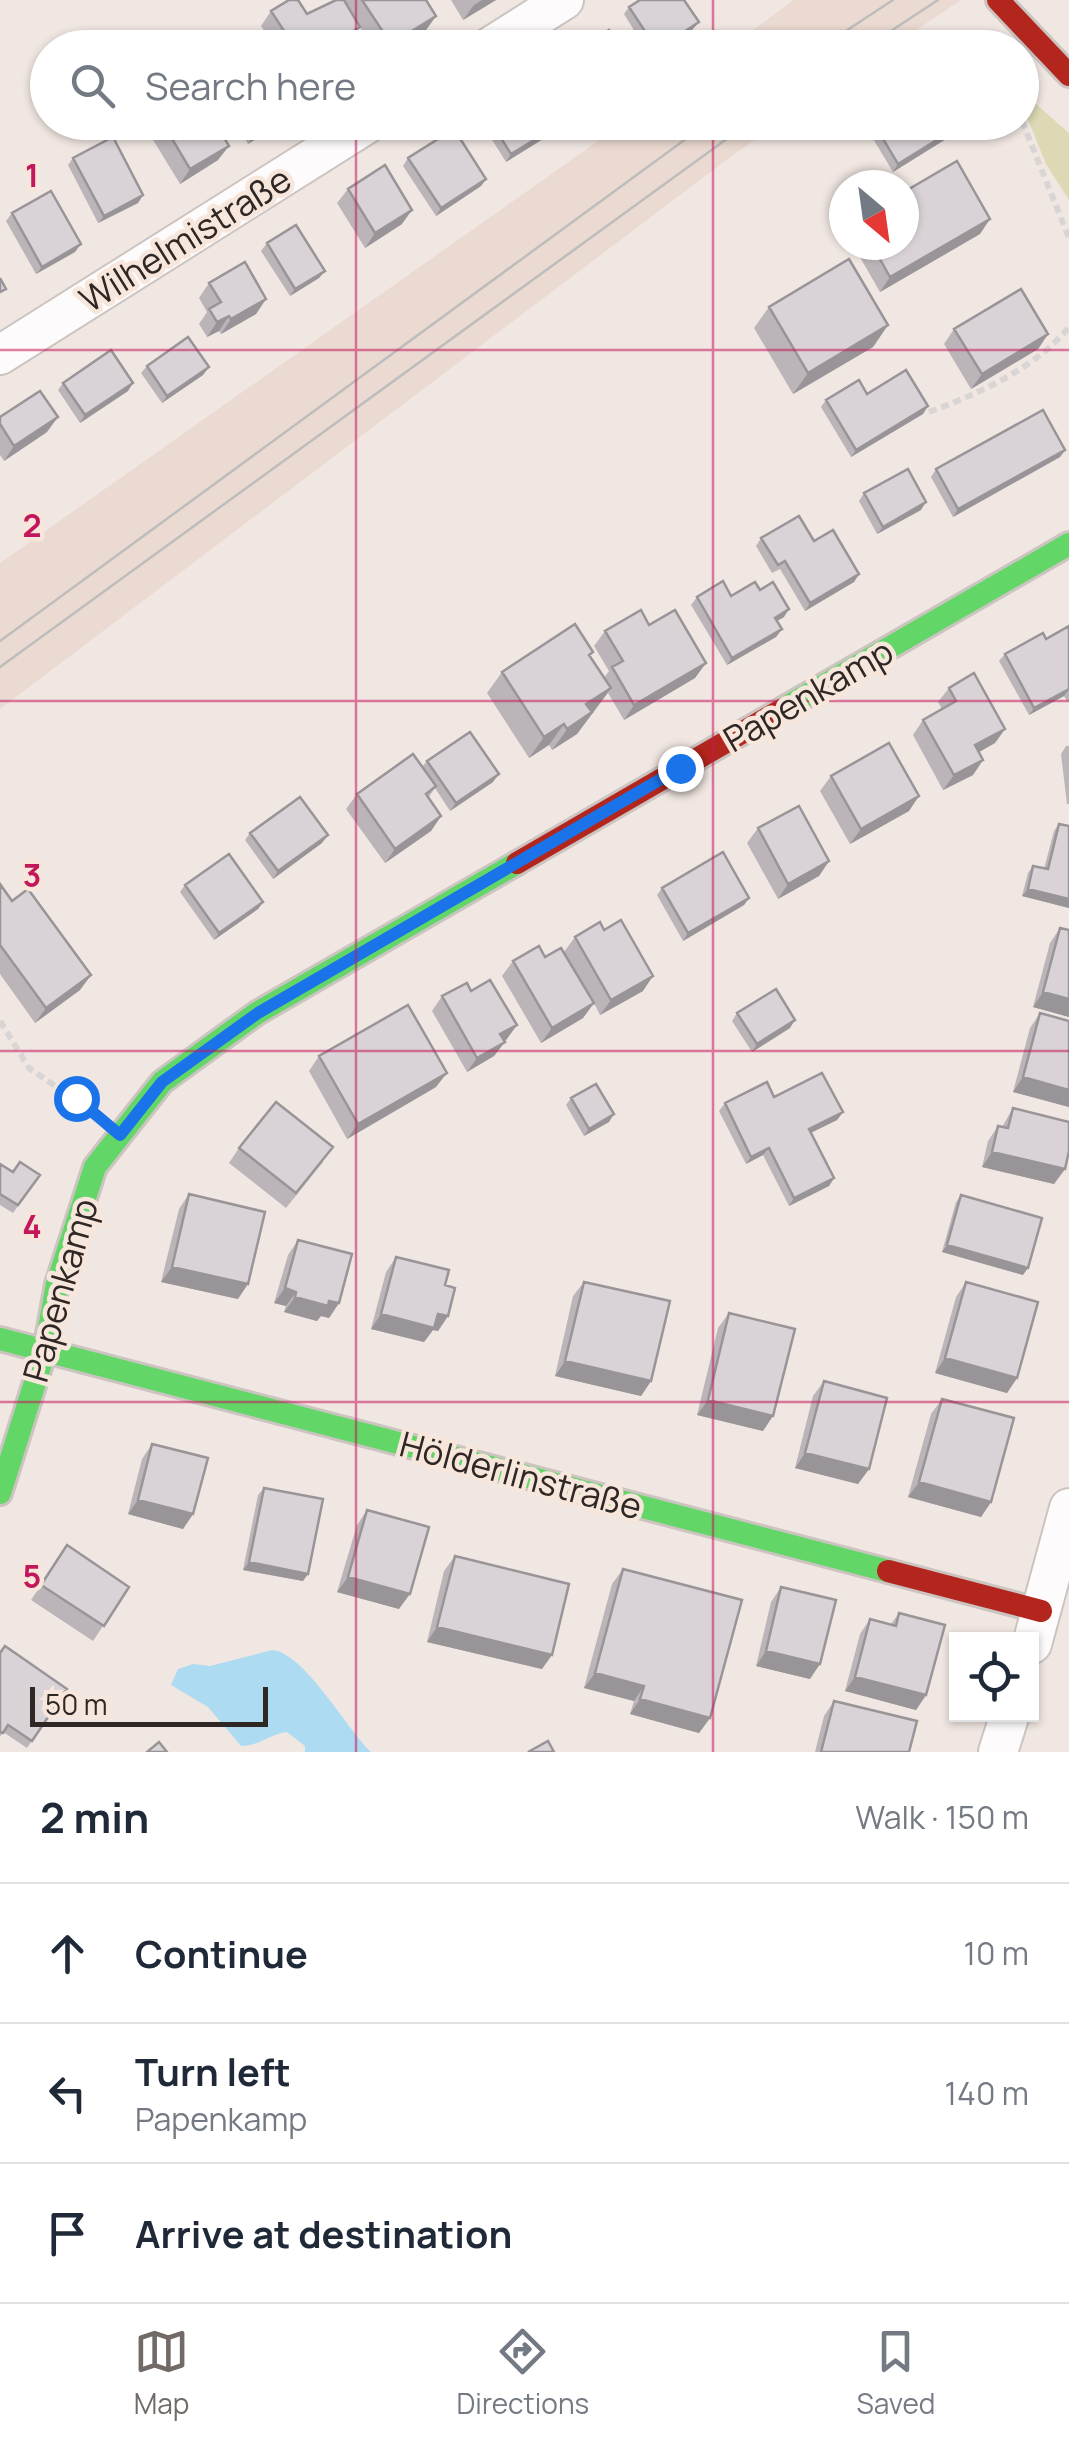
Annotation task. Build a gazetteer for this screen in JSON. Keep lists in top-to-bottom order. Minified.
{"streets":{"street":["Wilhelmistraße","Papenkamp","Hölderlinstraße"]},"crossings":[["Papenkamp","Hölderlinstraße"]],"scale_bar":"50 m","north":"bottom right","page":{"search":"Search here","scale":"50 m","heading":["2 min","Walk · 150 m"],"list":[["Continue","10 m"],["Turn left","Papenkamp","140 m"],"Arrive at destination"],"nav":["Map","Directions","Saved"]},"grid":{"rows":["1","2","3","4","5"]}}
